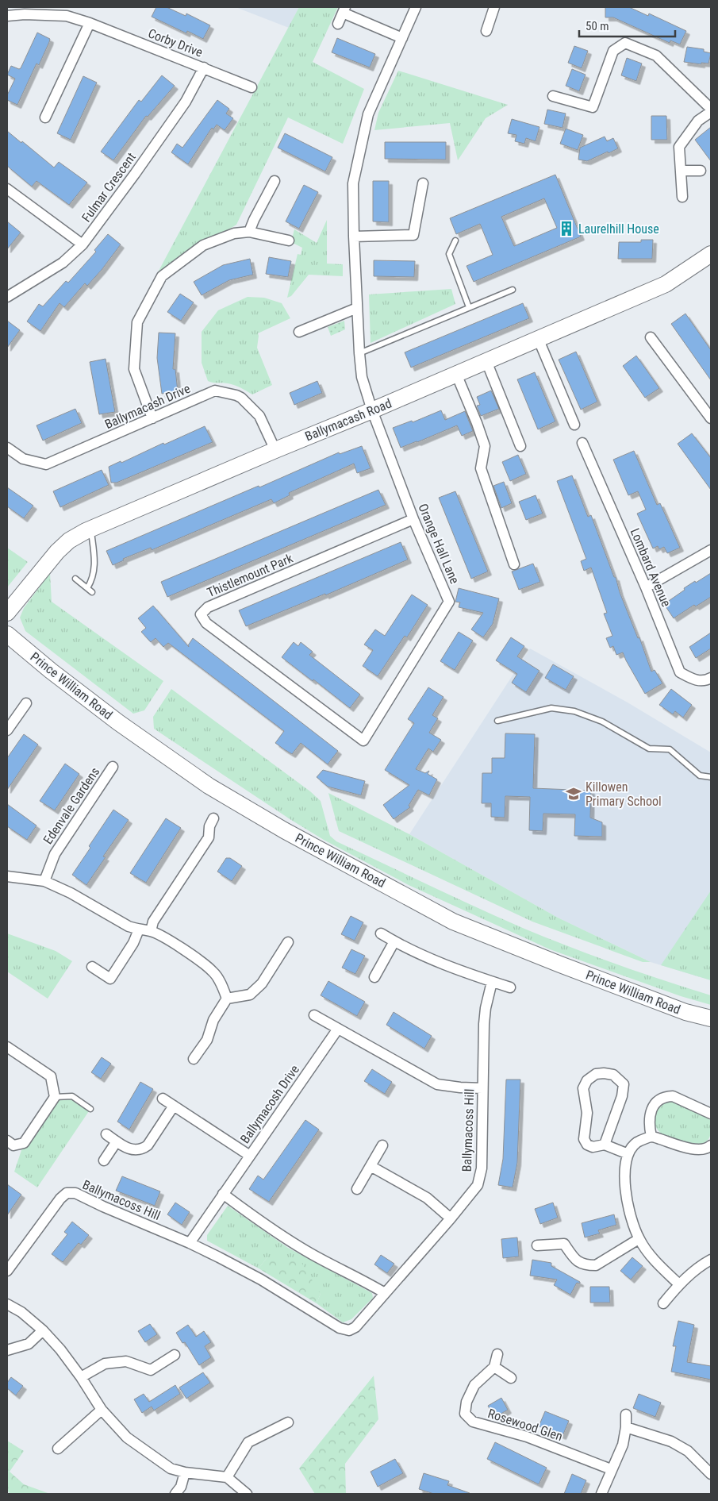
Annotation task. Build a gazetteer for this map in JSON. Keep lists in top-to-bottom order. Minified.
{"streets":{"main road":["Ballymacash Road","Prince William Road"],"street":["Corby Drive","Fulmar Crescent","Ballymacash Drive","Orange Hall Lane","Lombard Avenue","Thistlemount Park","Edenvale Gardens","Ballymacosh Drive","Ballymacoss Hill","Rosewood Glen"]},"crossings":[["Corby Drive","Fulmar Crescent"],["Ballymacash Drive","Ballymacash Road"],["Ballymacash Road","Orange Hall Lane"],["Orange Hall Lane","Thistlemount Park"]],"places":{"building":["Laurelhill House"],"school or university":["Killowen Primary School"]},"scale_bar":"50 m"}
